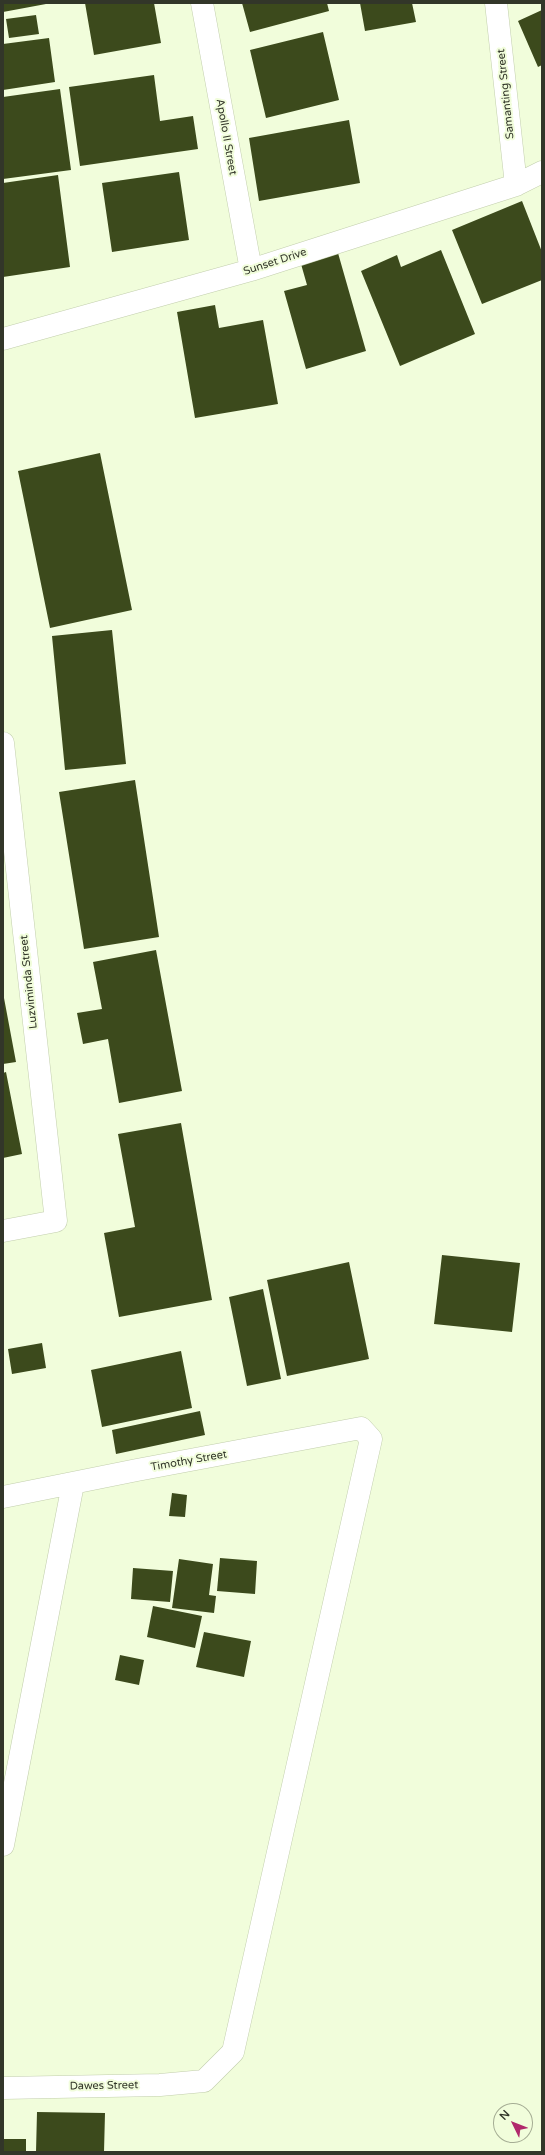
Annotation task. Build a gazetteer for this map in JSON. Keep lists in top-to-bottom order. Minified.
{"streets":{"street":["Samanting Street","Apollo II Street","Sunset Drive","Luzviminda Street","Timothy Street","Dawes Street"]},"crossings":[["Samanting Street","Sunset Drive"],["Apollo II Street","Sunset Drive"],["Timothy Street","Dawes Street"]],"north":"top left"}
